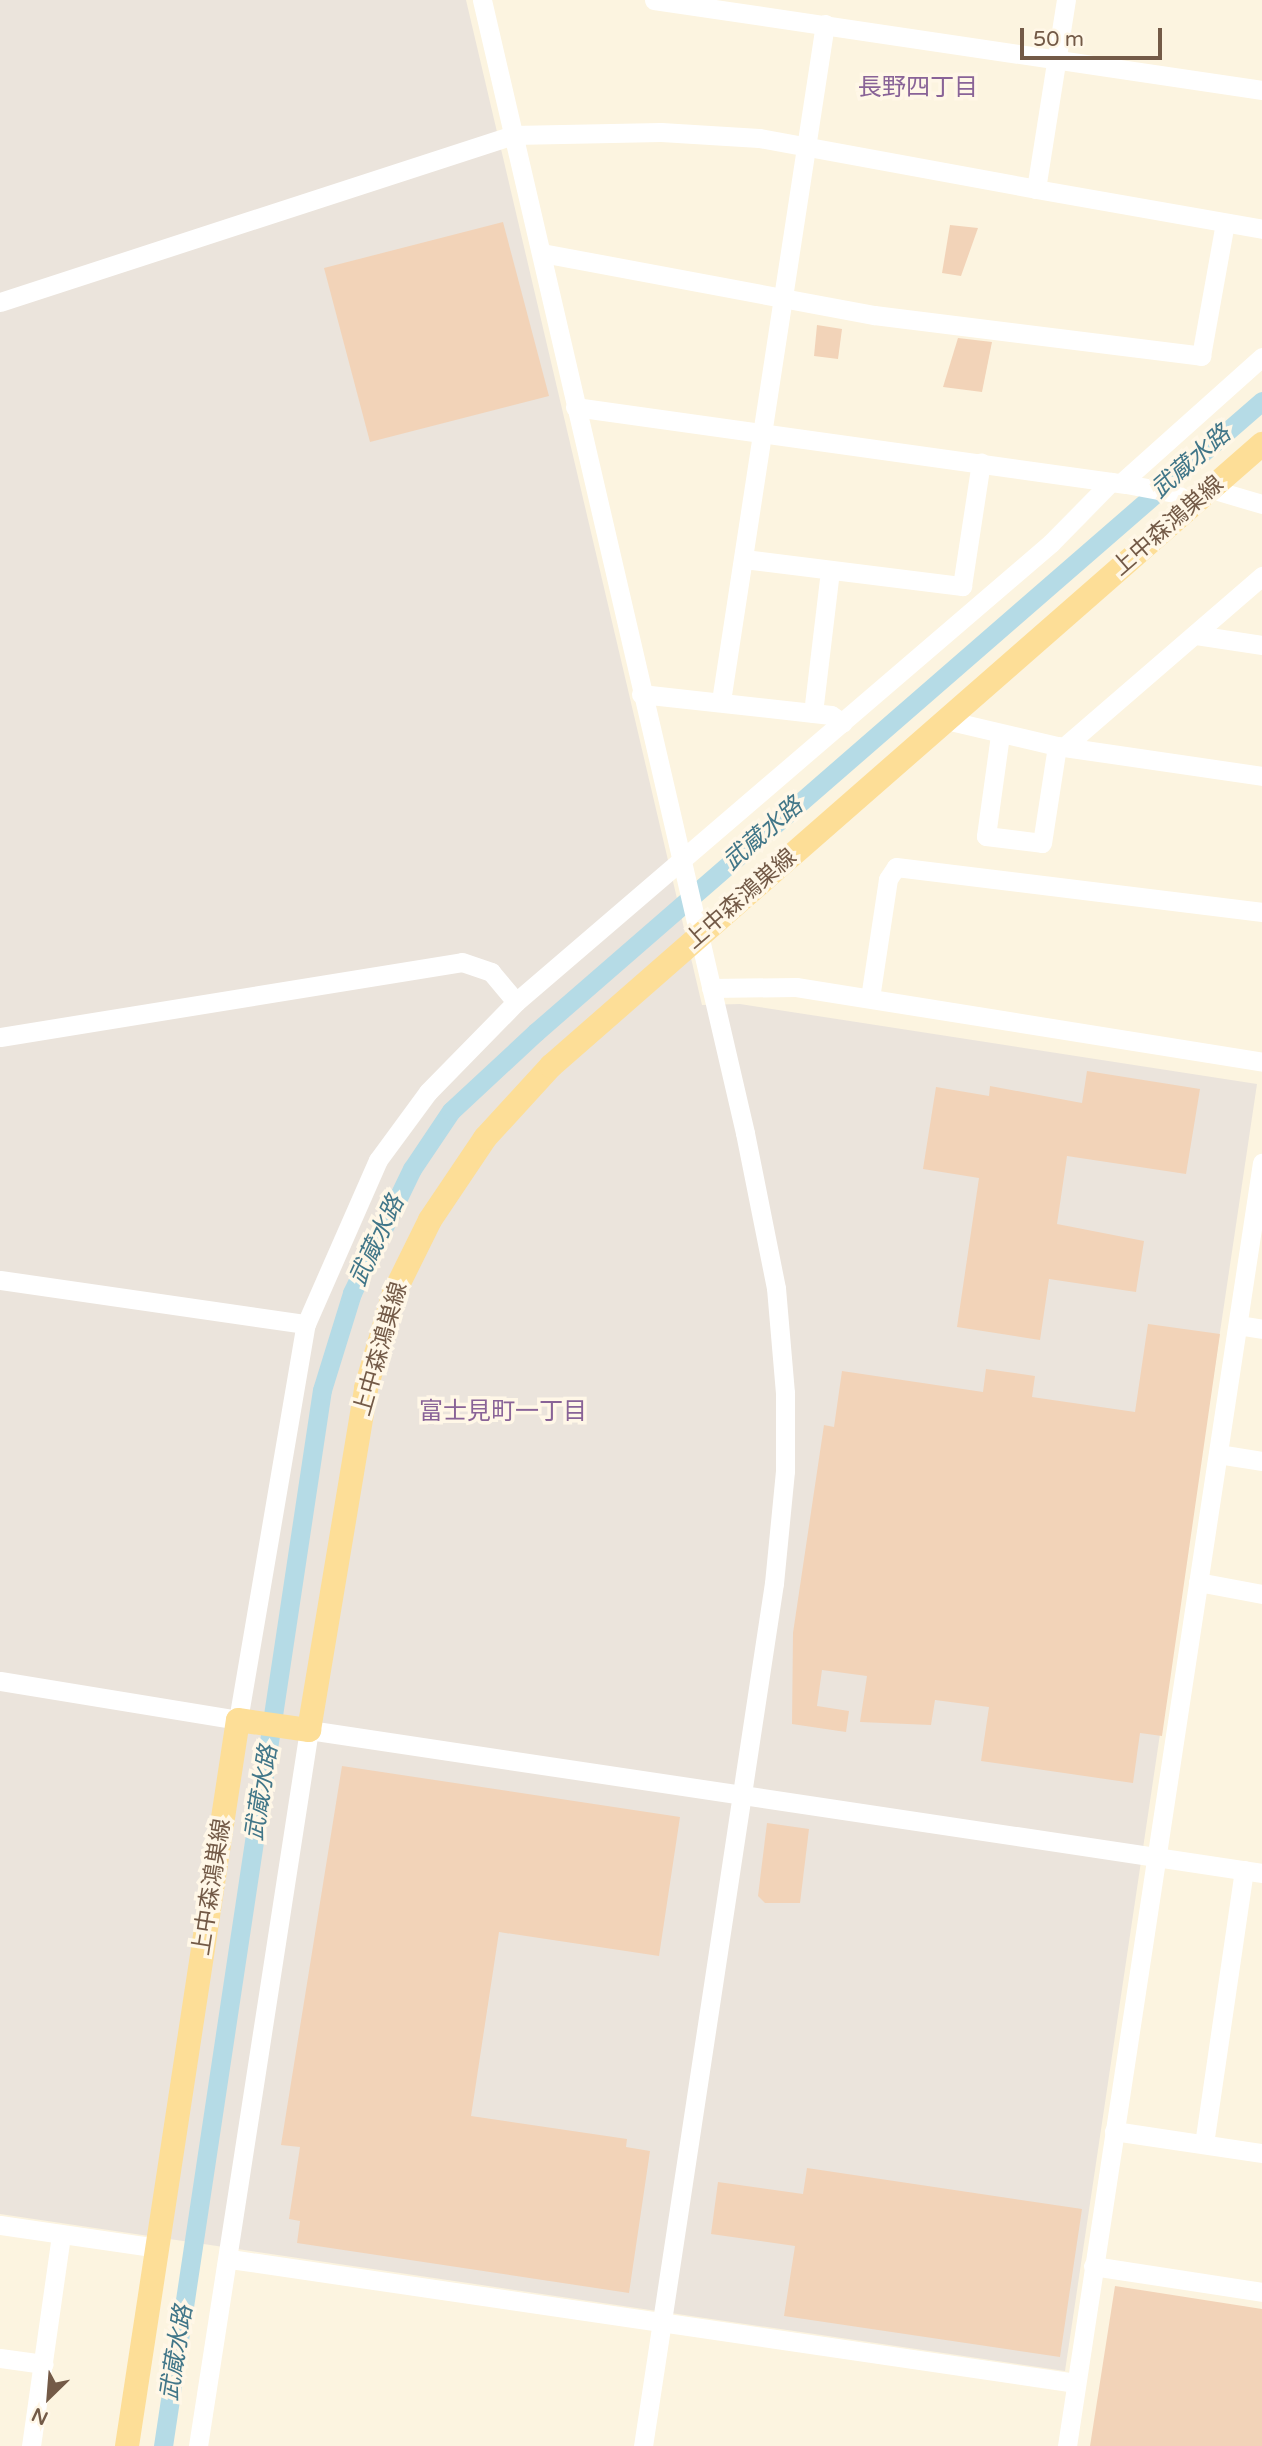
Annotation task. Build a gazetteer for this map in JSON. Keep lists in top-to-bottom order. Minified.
{"streets":{"main road":["上中森鴻巣線"]},"districts":["長野四丁目","富士見町一丁目"],"water":["武蔵水路"],"scale_bar":"50 m","north":"bottom left"}
